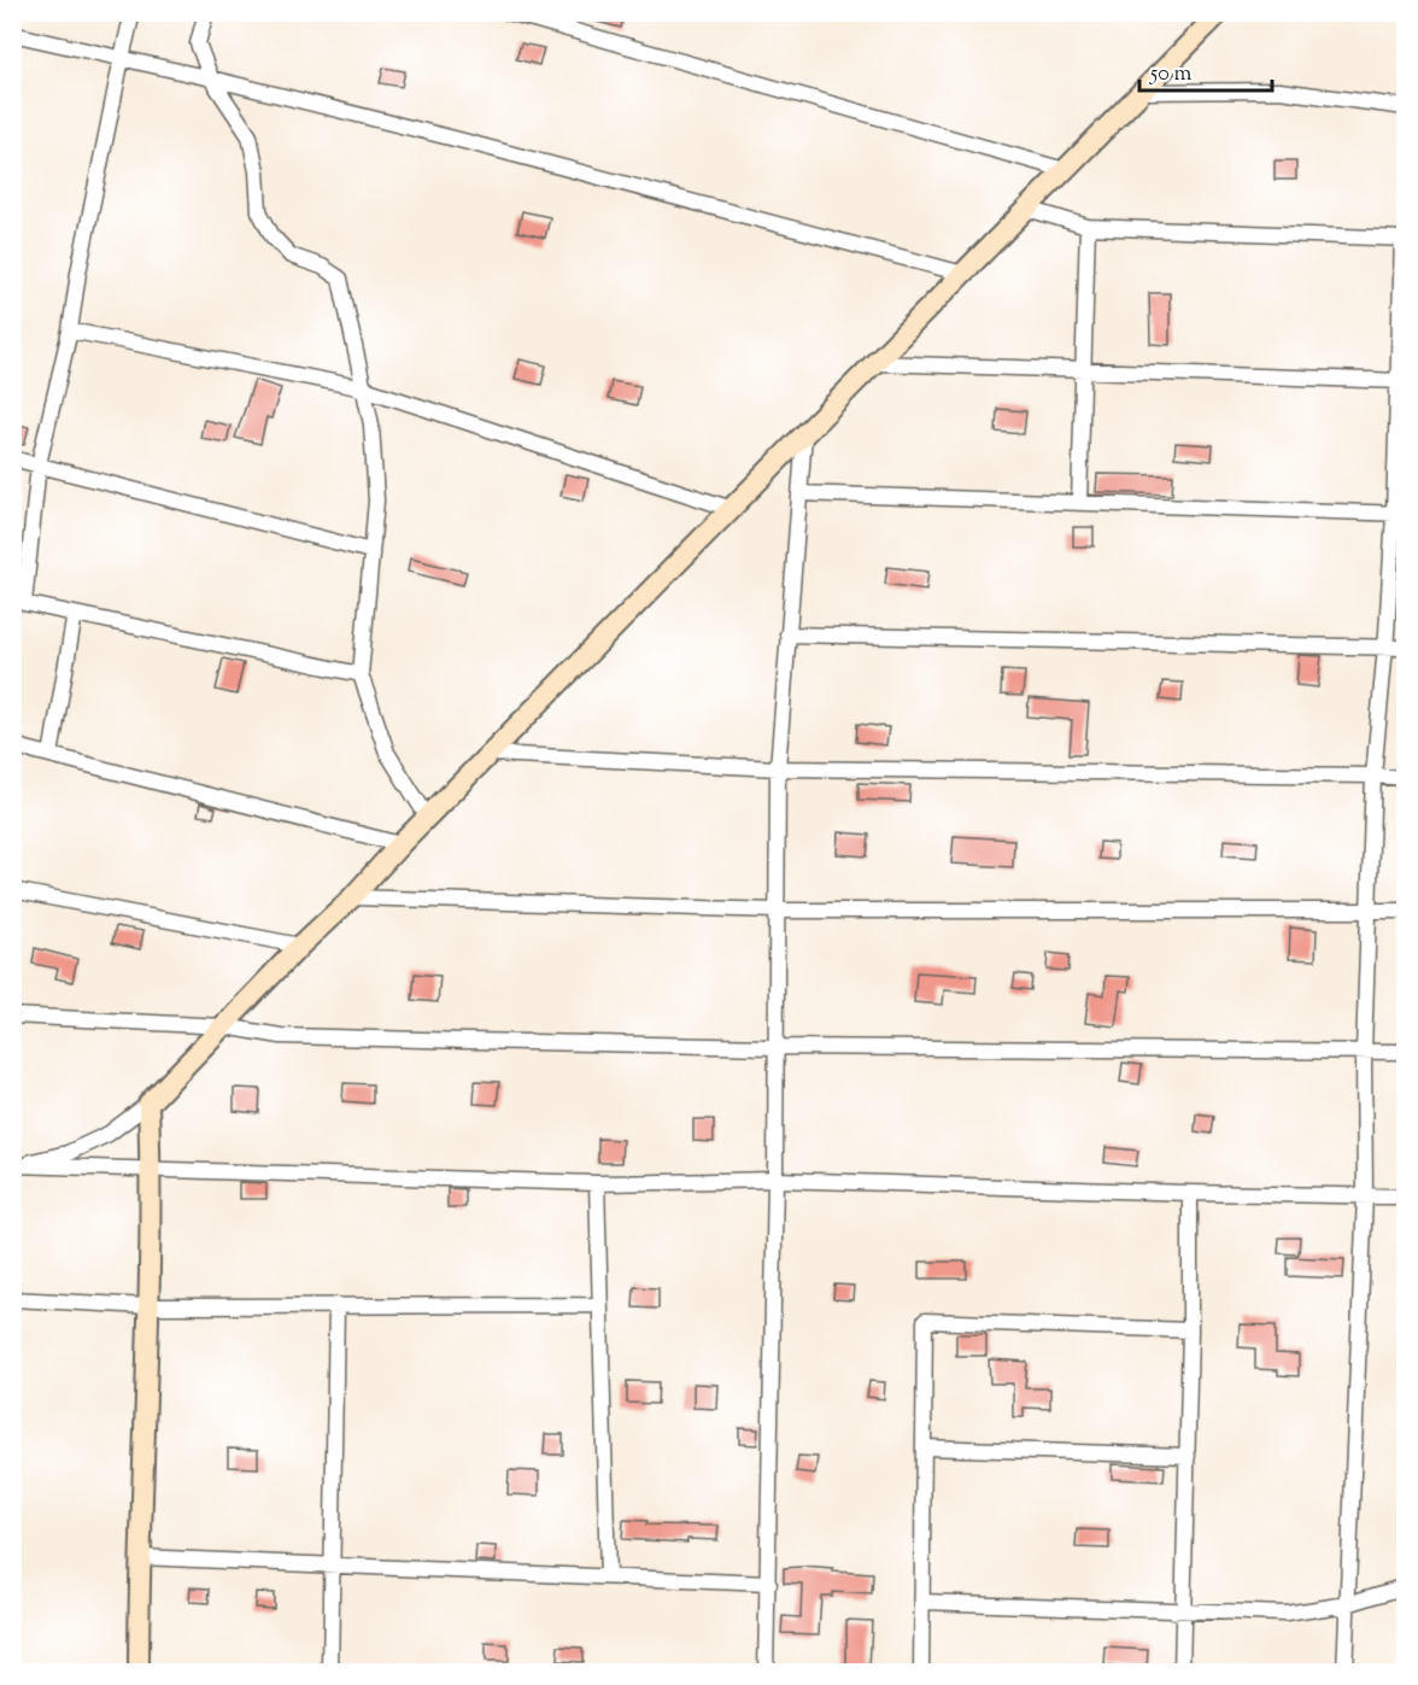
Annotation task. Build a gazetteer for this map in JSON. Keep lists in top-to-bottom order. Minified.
{"scale_bar":"50 m"}
